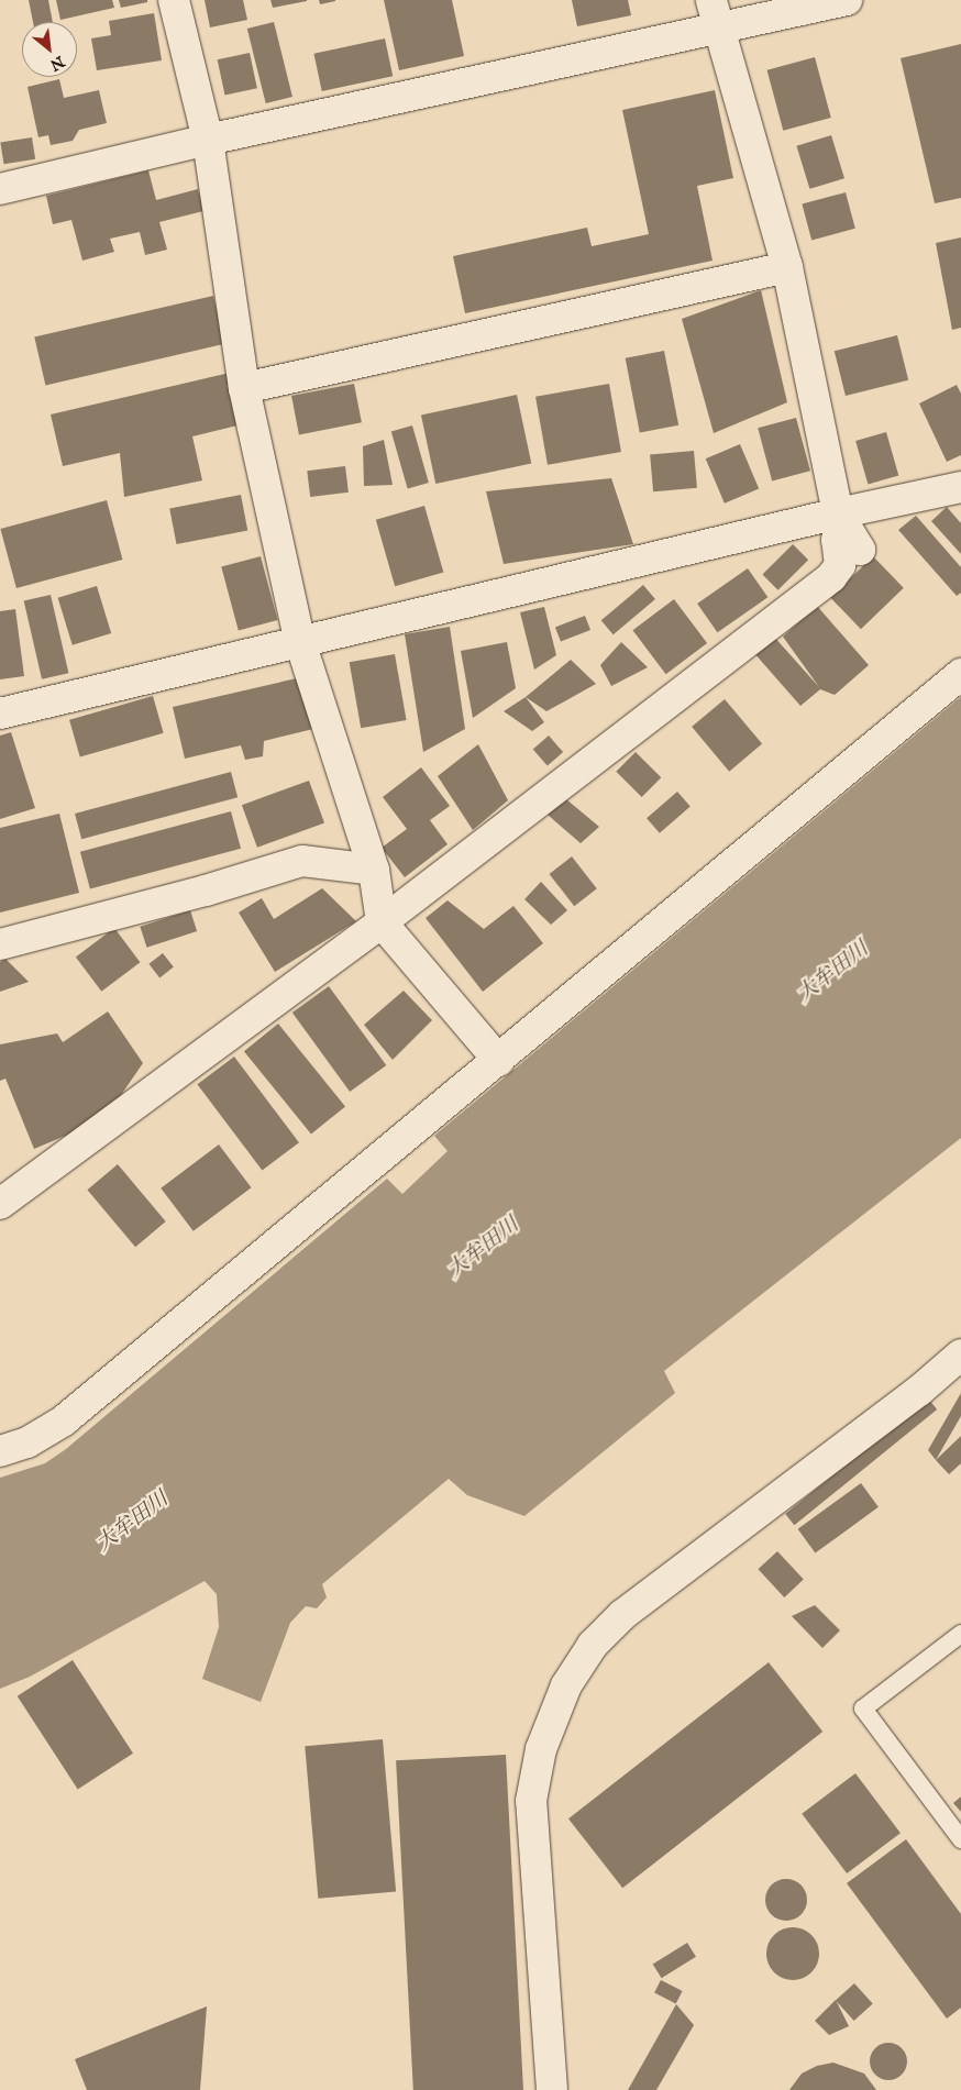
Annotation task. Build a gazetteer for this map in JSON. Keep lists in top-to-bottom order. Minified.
{"water":["大牟田川"],"north":"bottom right"}
